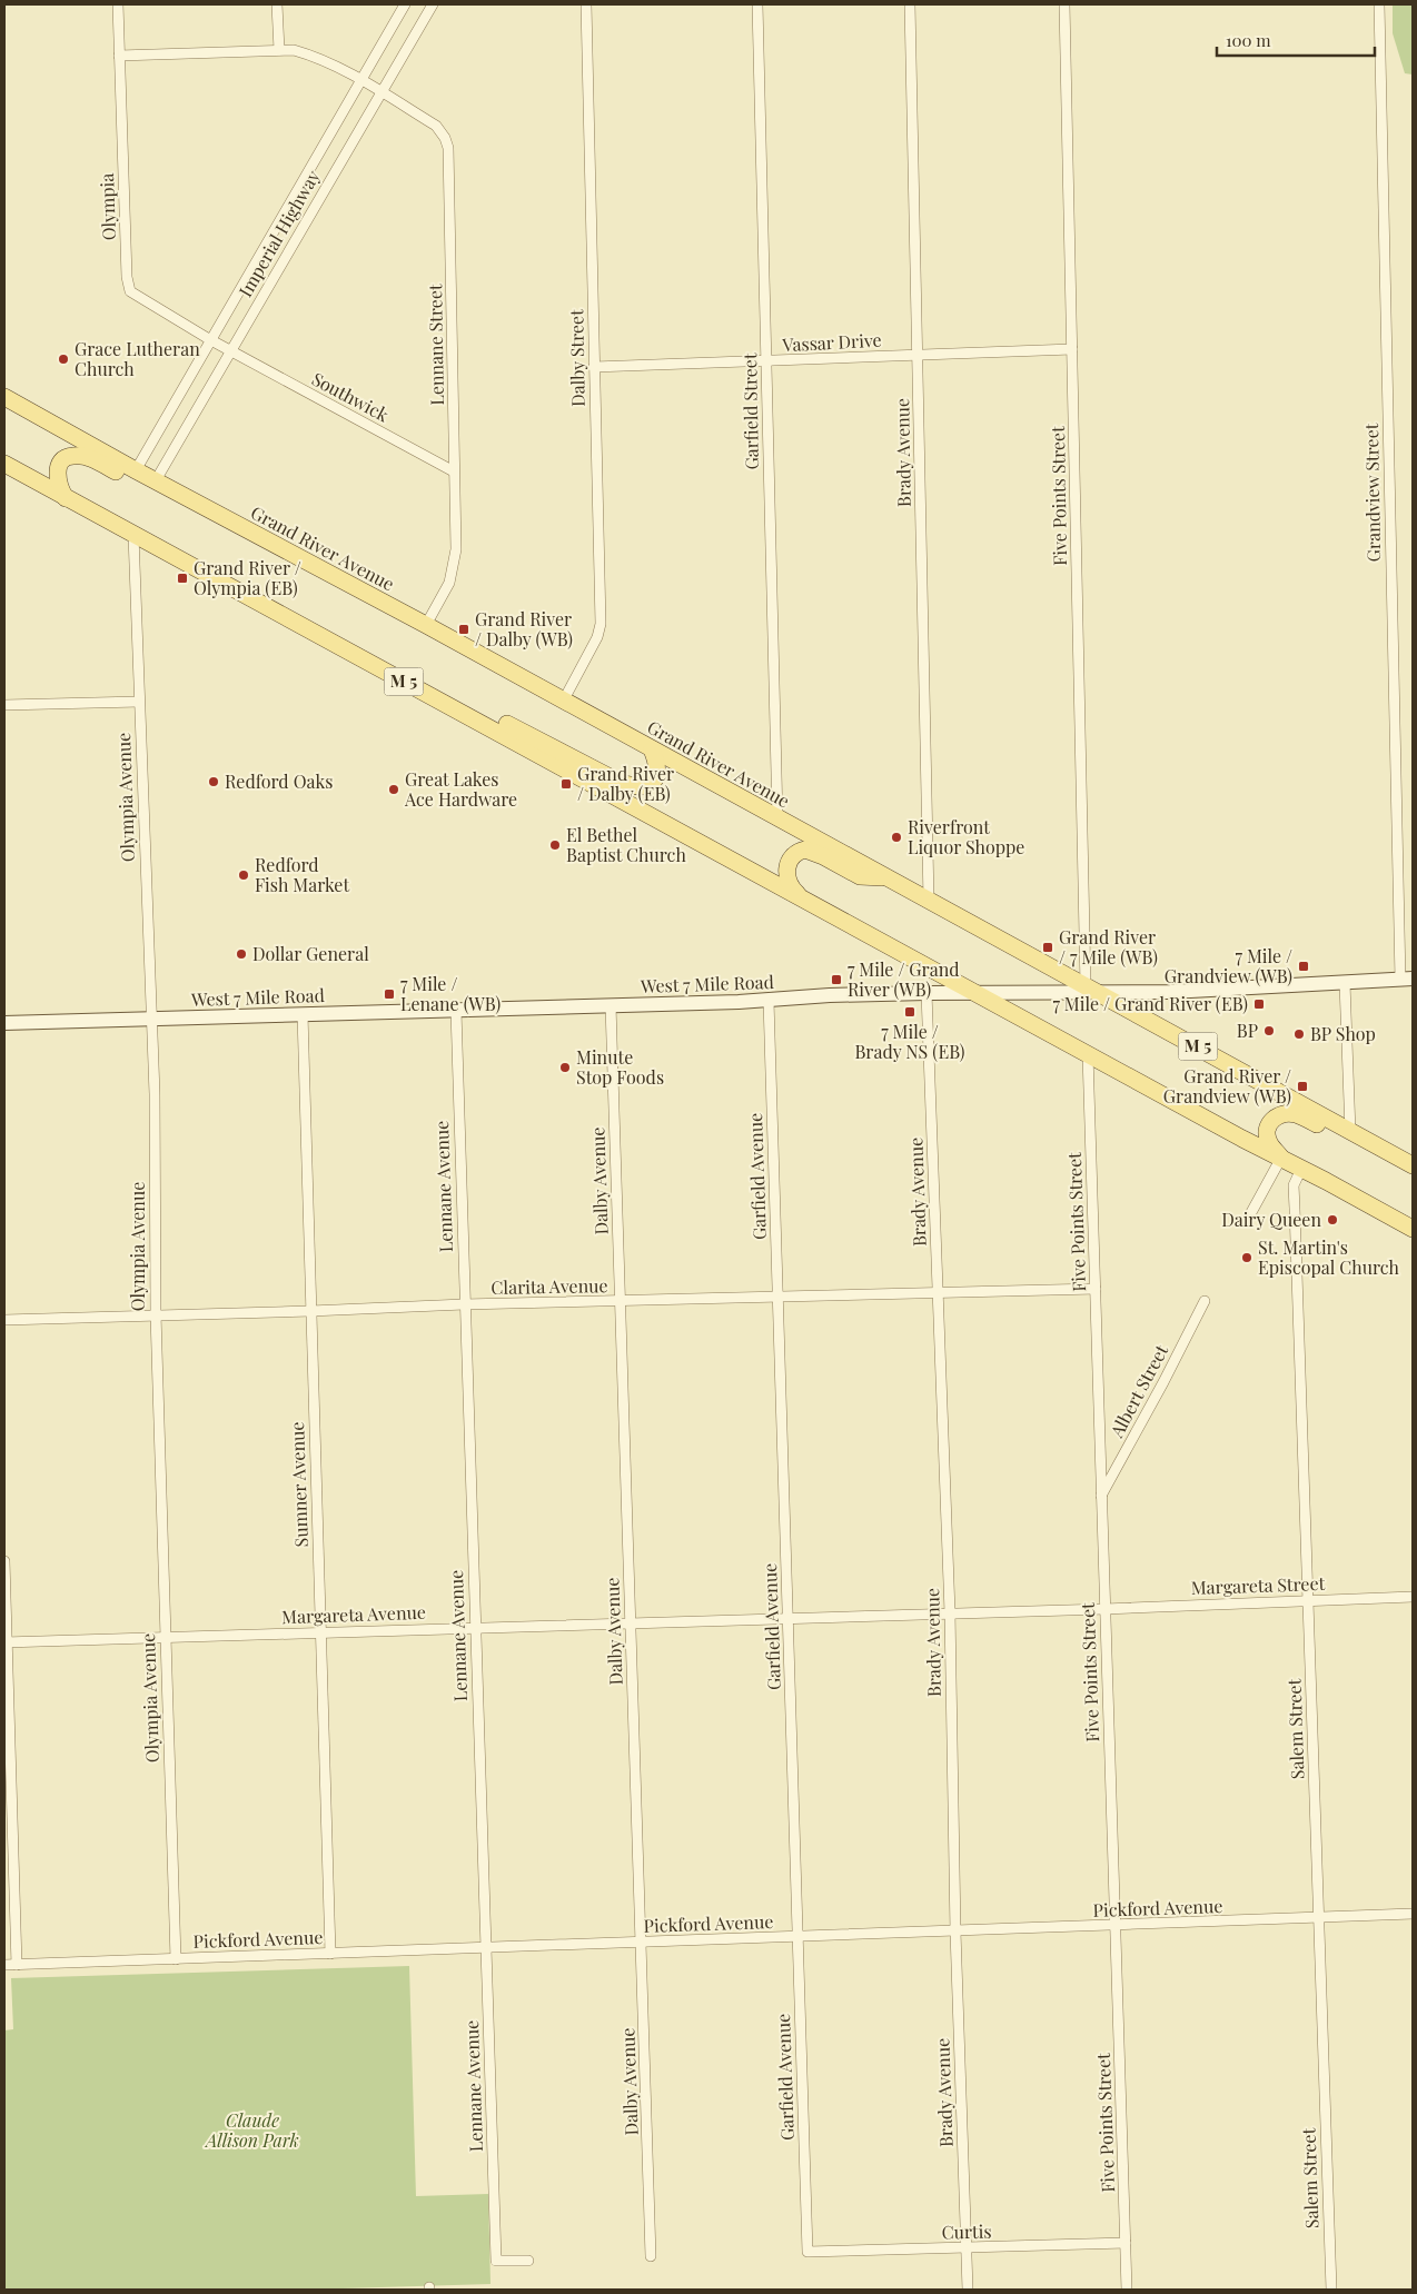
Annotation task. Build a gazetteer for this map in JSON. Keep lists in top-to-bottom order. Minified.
{"streets":{"main road":["Grand River Avenue","M 5","West 7 Mile Road"],"street":["Olympia","Imperial Highway","Vassar Drive","Lennane Street","Dalby Street","Southwick","Garfield Street","Brady Avenue","Grandview Street","Five Points Street","Olympia Avenue","Garfield Avenue","Dalby Avenue","Lennane Avenue","Clarita Avenue","Albert Street","Sumner Avenue","Margareta Street","Margareta Avenue","Salem Street","Pickford Avenue","Curtis"]},"crossings":[["Olympia","Imperial Highway"],["Olympia","Lennane Street"],["Olympia","Southwick"],["Imperial Highway","Lennane Street"],["Imperial Highway","Southwick"],["Imperial Highway","Grand River Avenue"],["Vassar Drive","Dalby Street"],["Vassar Drive","Garfield Street"],["Vassar Drive","Brady Avenue"],["Vassar Drive","Five Points Street"],["Lennane Street","Southwick"],["Lennane Street","Grand River Avenue"],["Dalby Street","Grand River Avenue"],["Garfield Street","Grand River Avenue"],["Brady Avenue","Grand River Avenue"],["Brady Avenue","West 7 Mile Road"],["Brady Avenue","Clarita Avenue"],["Brady Avenue","Margareta Avenue"],["Brady Avenue","Pickford Avenue"],["Brady Avenue","Curtis"],["Grandview Street","West 7 Mile Road"],["Five Points Street","Grand River Avenue"],["Five Points Street","M 5"],["Five Points Street","West 7 Mile Road"],["Five Points Street","Clarita Avenue"],["Five Points Street","Albert Street"],["Five Points Street","Margareta Street"],["Five Points Street","Margareta Avenue"],["Five Points Street","Pickford Avenue"],["Five Points Street","Curtis"],["Grand River Avenue","West 7 Mile Road"],["M 5","Olympia Avenue"],["M 5","West 7 Mile Road"],["M 5","Salem Street"],["Olympia Avenue","West 7 Mile Road"],["Olympia Avenue","Clarita Avenue"],["Olympia Avenue","Margareta Avenue"],["Olympia Avenue","Pickford Avenue"],["West 7 Mile Road","Garfield Avenue"],["West 7 Mile Road","Dalby Avenue"],["West 7 Mile Road","Lennane Avenue"],["West 7 Mile Road","Sumner Avenue"],["Garfield Avenue","Clarita Avenue"],["Garfield Avenue","Margareta Avenue"],["Garfield Avenue","Pickford Avenue"],["Garfield Avenue","Curtis"],["Dalby Avenue","Clarita Avenue"],["Dalby Avenue","Margareta Avenue"],["Dalby Avenue","Pickford Avenue"],["Lennane Avenue","Clarita Avenue"],["Lennane Avenue","Margareta Avenue"],["Lennane Avenue","Pickford Avenue"],["Clarita Avenue","Sumner Avenue"],["Sumner Avenue","Margareta Avenue"],["Sumner Avenue","Pickford Avenue"],["Margareta Street","Margareta Avenue"],["Margareta Street","Salem Street"],["Salem Street","Pickford Avenue"]],"parks":["Claude Allison Park"],"places":{"other":["Grace Lutheran Church","Redford Oaks","Great Lakes Ace Hardware","Riverfront Liquor Shoppe","El Bethel Baptist Church","Redford Fish Market","Dollar General","BP","BP Shop","Minute Stop Foods","Dairy Queen","St. Martin's Episcopal Church"],"transit":["Grand River / Olympia (EB)","Grand River / Dalby (WB)","Grand River / Dalby (EB)","Grand River / 7 Mile (WB)","7 Mile / Grandview (WB)","7 Mile / Grand River (WB)","7 Mile / Lenane (WB)","7 Mile / Grand River (EB)","7 Mile / Brady NS (EB)","Grand River / Grandview (WB)"]},"scale_bar":"100 m"}
